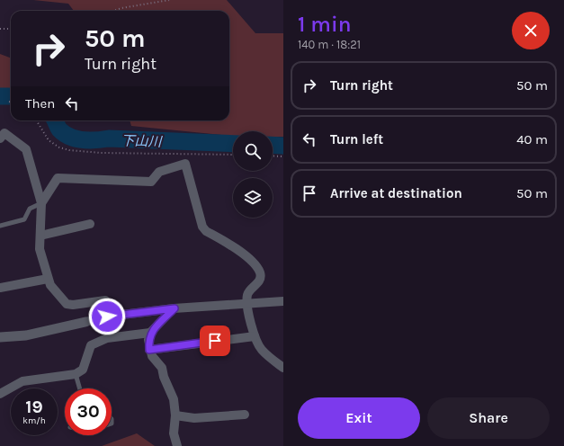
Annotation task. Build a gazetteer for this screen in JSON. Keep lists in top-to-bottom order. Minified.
{"water":["下山川"],"page":{"heading":["1 min","140 m · 18:21"],"turn":["50 m","Turn right"],"list":[{"name":"Turn right","value":"50 m"},{"name":"Turn left","value":"40 m"},{"name":"Arrive at destination","value":"50 m"}],"then":"Then","speed":"19 km/h","limit":"30","buttons":["Exit","Share"]}}
